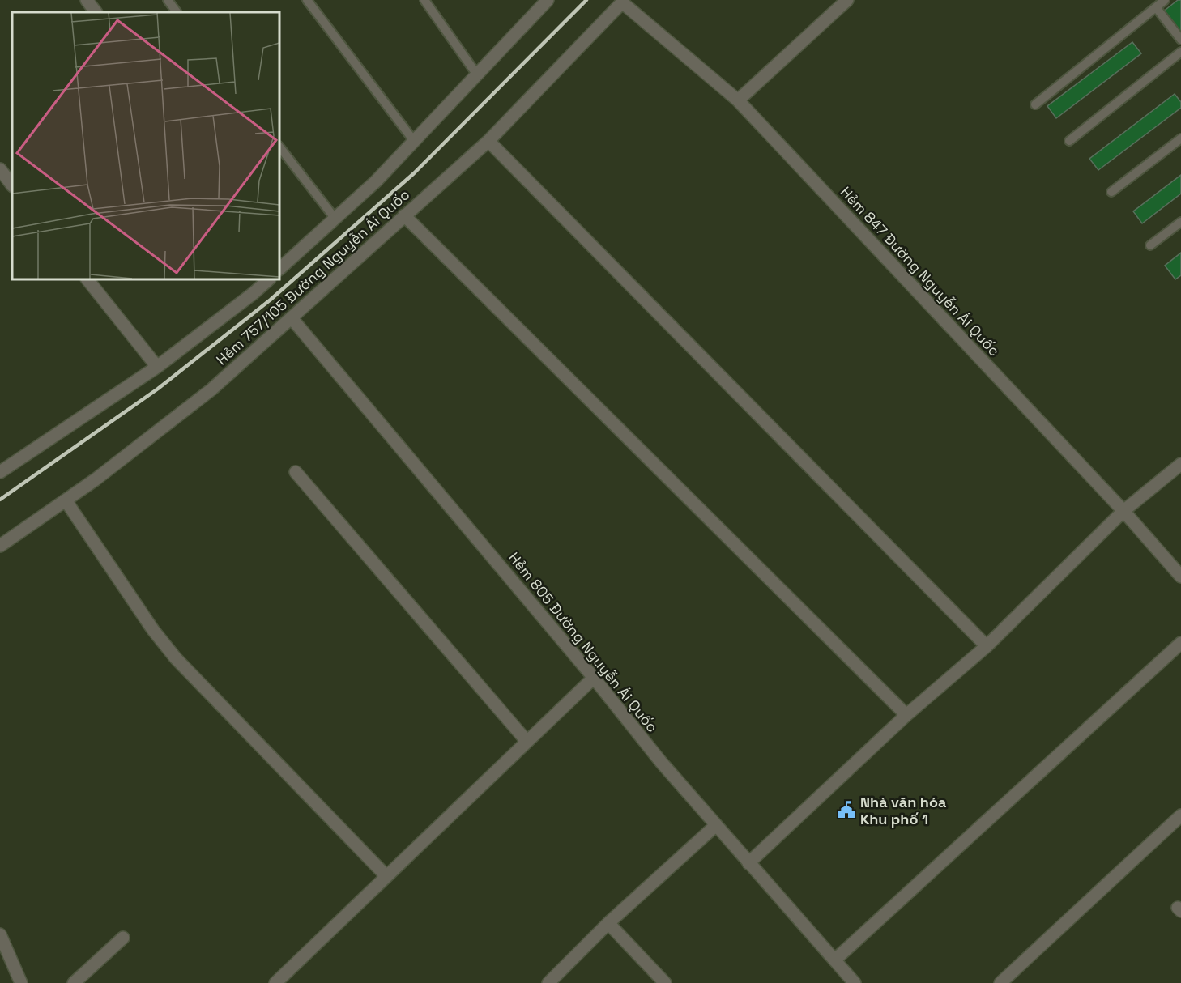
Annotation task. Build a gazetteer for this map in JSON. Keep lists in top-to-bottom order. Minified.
{"streets":{"street":["Hẻm 847 Đường Nguyễn Ái Quốc","Hẻm 757/105 Đường Nguyễn Ái Quốc","Hẻm 805 Đường Nguyễn Ái Quốc"]},"crossings":[["Hẻm 847 Đường Nguyễn Ái Quốc","Hẻm 757/105 Đường Nguyễn Ái Quốc"],["Hẻm 757/105 Đường Nguyễn Ái Quốc","Hẻm 805 Đường Nguyễn Ái Quốc"]],"places":{"public building":["Nhà văn hóa Khu phố 1"]}}
